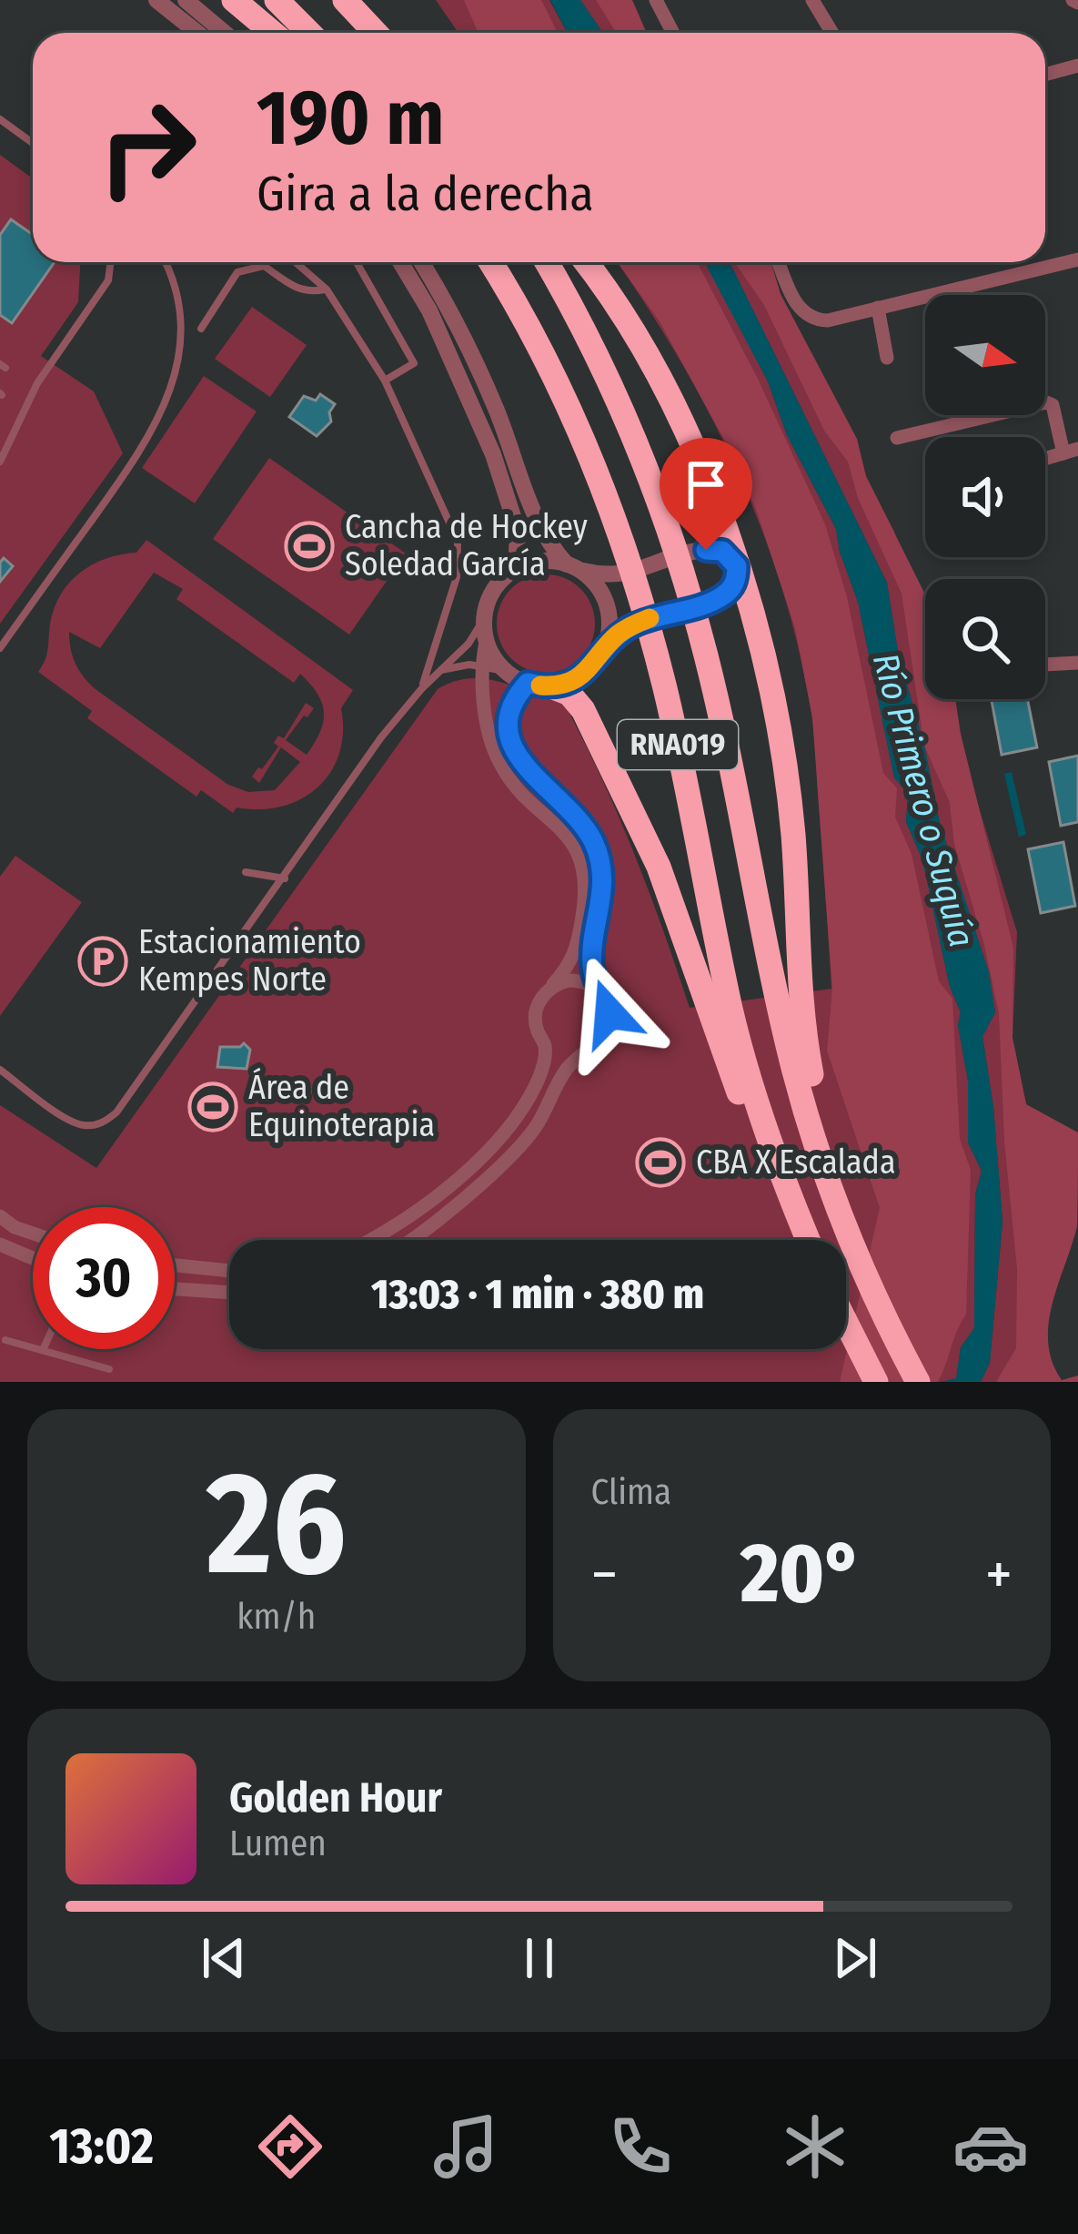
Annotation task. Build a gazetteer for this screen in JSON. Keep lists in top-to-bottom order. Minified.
{"streets":{"highway":["RNA019"]},"water":["Río Primero o Suquía"],"places":{"sports":["Cancha de Hockey Soledad García","Área de Equinoterapia","CBA X Escalada"],"parking":["Estacionamiento Kempes Norte"]},"north":"right","page":{"turn":["190 m","Gira a la derecha"],"limit":"30","trip":"13:03 · 1 min · 380 m","tile":[["26","km/h"],"Clima"],"heat":["−","20°","+"],"song":["Golden Hour","Lumen"],"tabs":"13:02"}}
